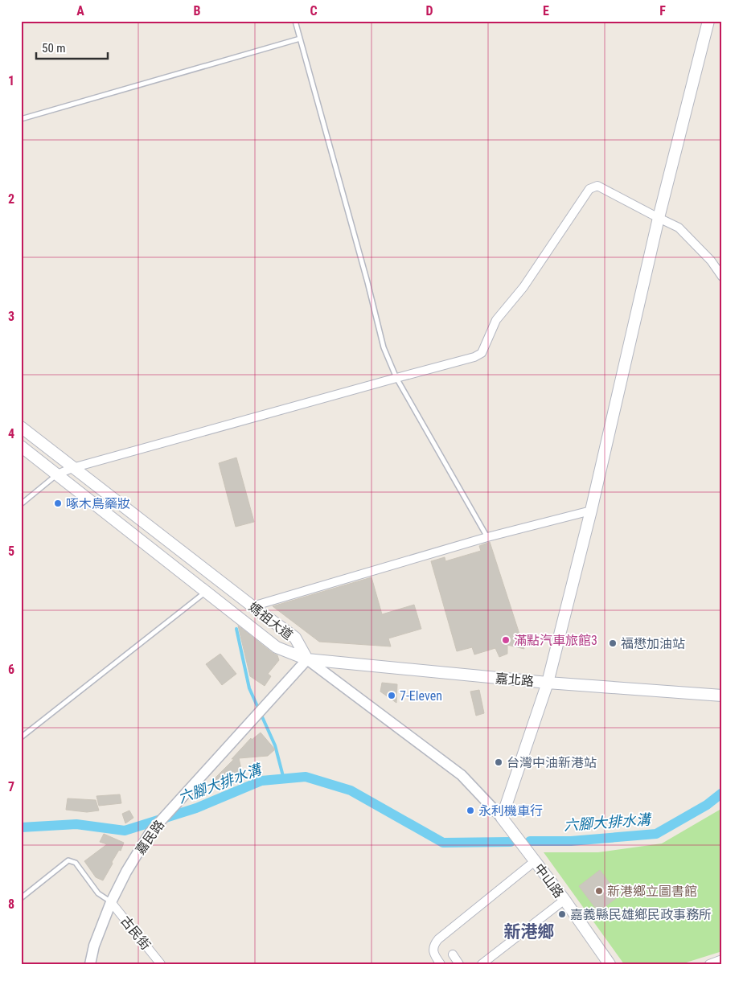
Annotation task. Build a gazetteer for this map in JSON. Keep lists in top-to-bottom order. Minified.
{"streets":{"main road":["媽祖大道","嘉北路","中山路"],"street":["嘉民路","古民街"]},"crossings":[["媽祖大道","嘉北路"],["媽祖大道","嘉民路"],["嘉北路","嘉民路"],["嘉民路","古民街"]],"districts":["新港鄉"],"water":["六腳大排水溝"],"places":["啄木鳥藥妝","滿點汽車旅館3","福懋加油站","7-Eleven","台灣中油新港站","永利機車行","新港鄉立圖書館","嘉義縣民雄鄉民政事務所"],"scale_bar":"50 m","grid":{"columns":["A","B","C","D","E","F"],"rows":["1","2","3","4","5","6","7","8"]}}
